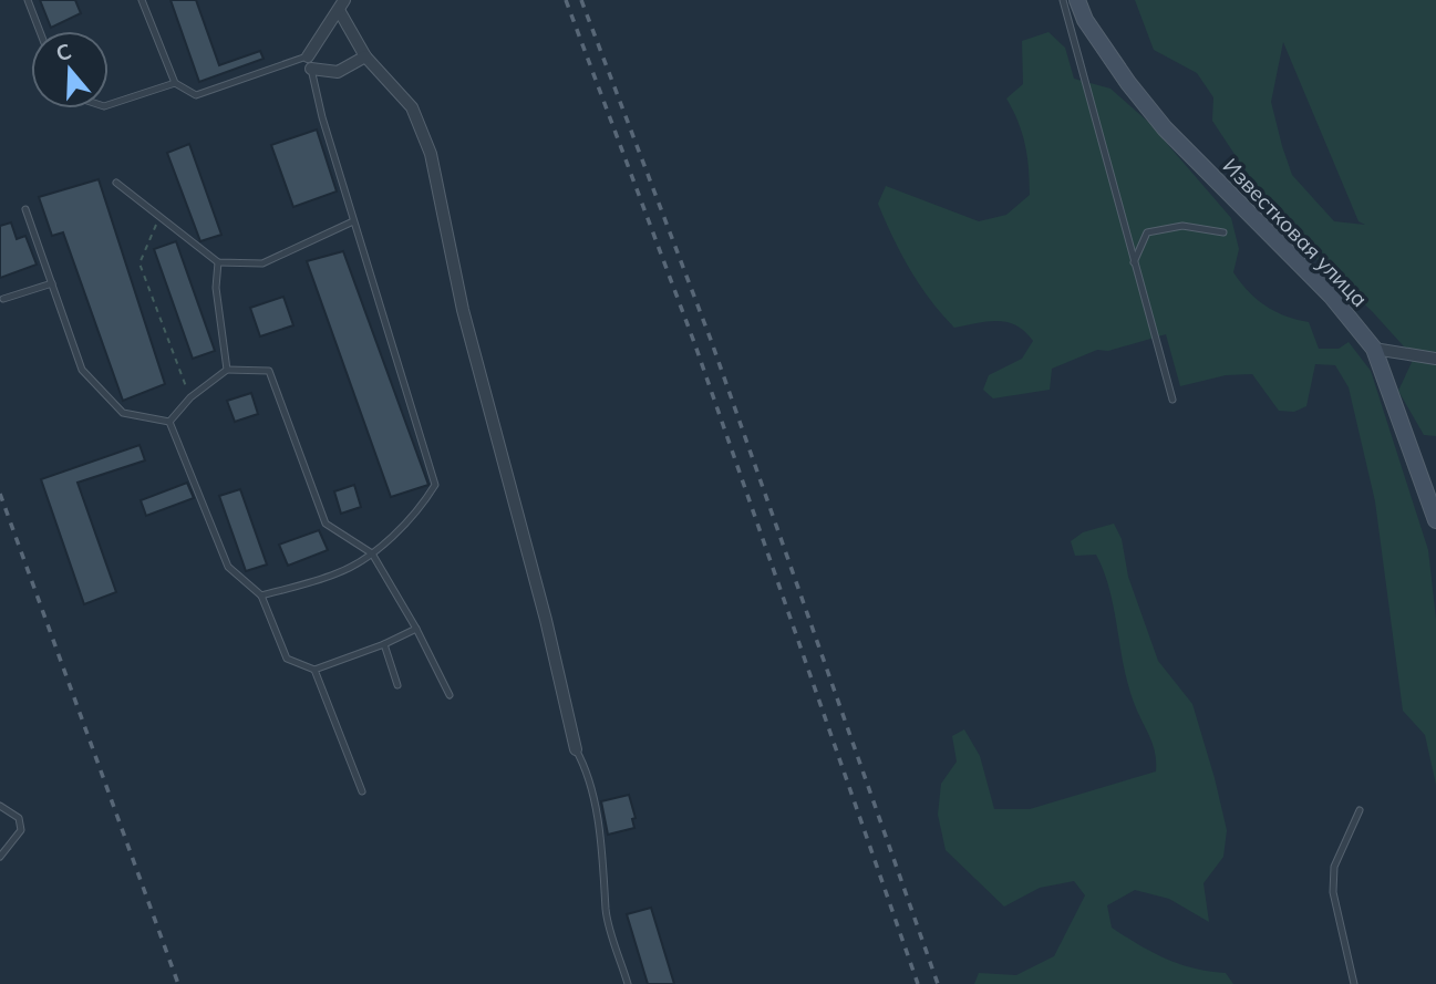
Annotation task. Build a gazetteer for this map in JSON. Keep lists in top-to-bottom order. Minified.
{"streets":{"main road":["Известковая улица"]},"north":"top"}
